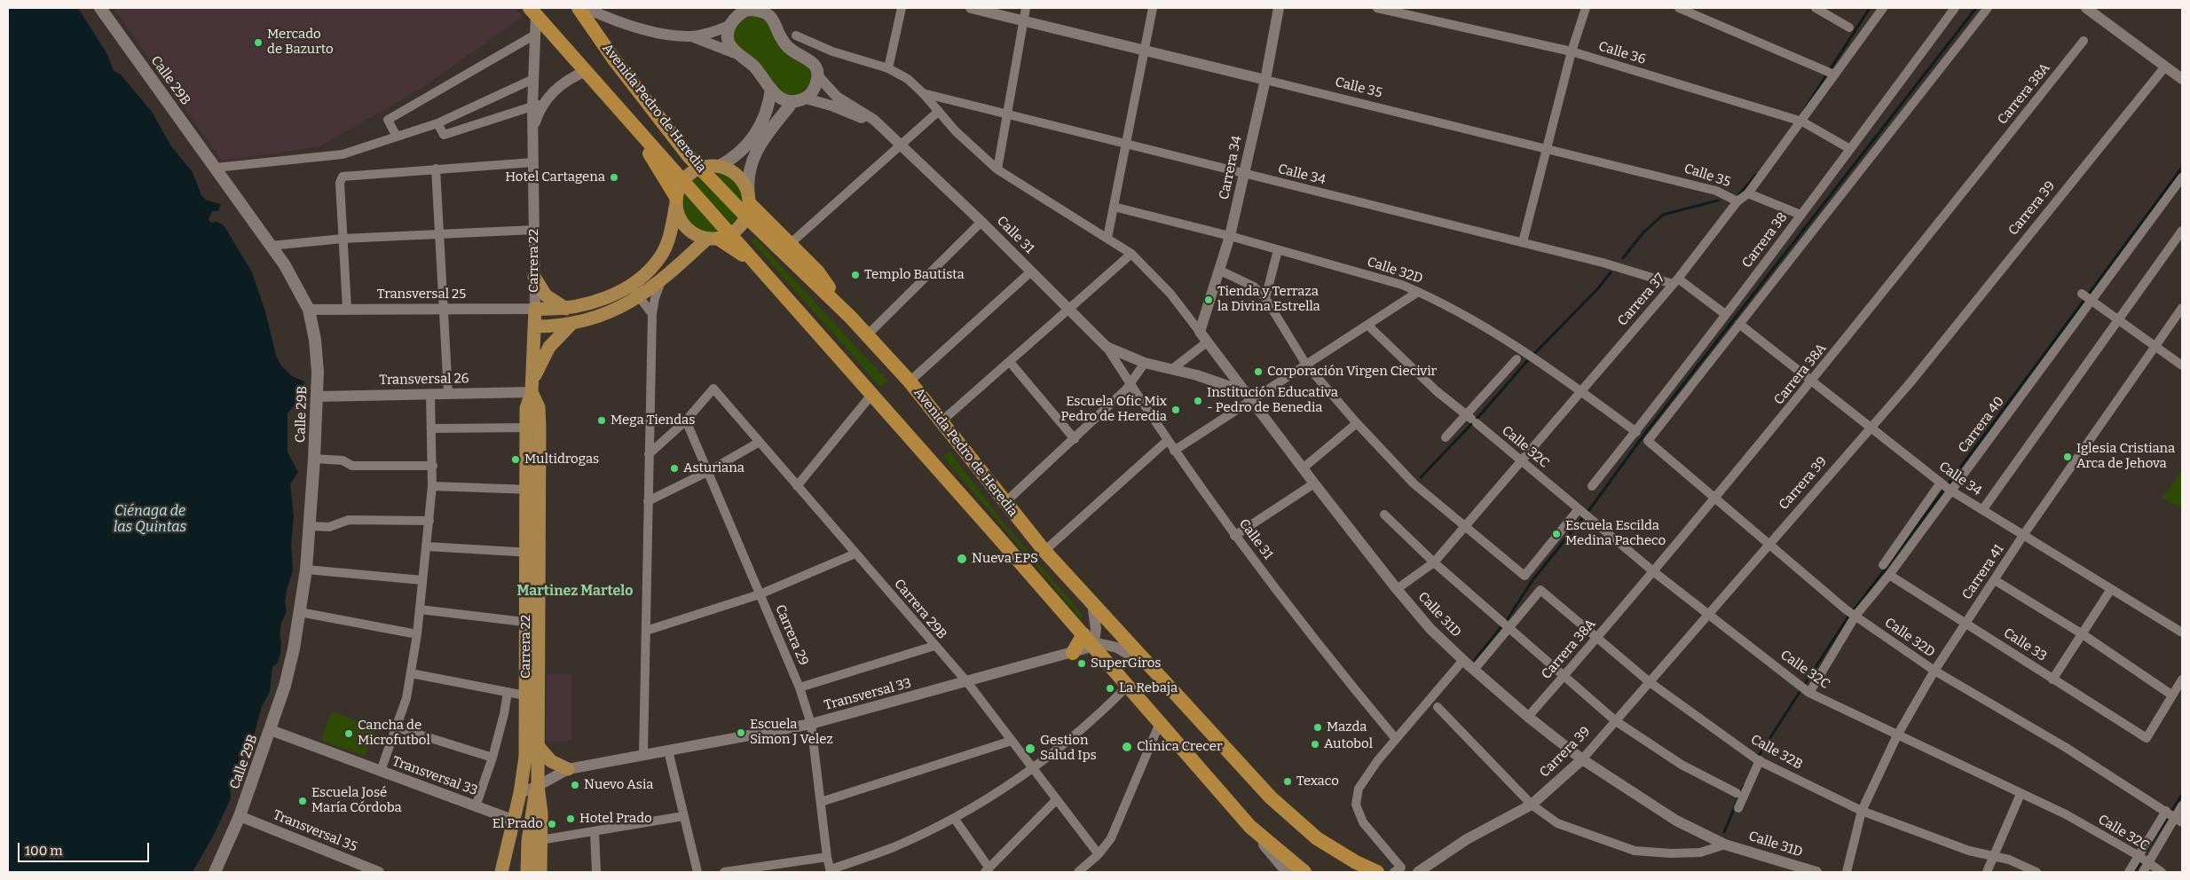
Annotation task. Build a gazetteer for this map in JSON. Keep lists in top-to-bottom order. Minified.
{"streets":{"highway":["Avenida Pedro de Heredia"],"main road":["Calle 29B","Carrera 22"],"street":["Calle 36","Calle 35","Carrera 38A","Carrera 34","Calle 34","Carrera 39","Calle 31","Carrera 38","Calle 32D","Transversal 25","Carrera 37","Transversal 26","Carrera 40","Calle 32C","Carrera 41","Carrera 29B","Calle 31D","Carrera 29","Calle 33","Transversal 33","Calle 32B","Transversal 35"]},"crossings":[["Calle 36","Carrera 38"],["Calle 36","Carrera 37"],["Calle 29B","Transversal 25"],["Calle 29B","Transversal 26"],["Calle 29B","Transversal 33"],["Calle 29B","Transversal 35"],["Calle 35","Carrera 34"],["Calle 35","Carrera 37"],["Carrera 38A","Calle 34"],["Carrera 38A","Calle 32D"],["Carrera 38A","Calle 32C"],["Carrera 38A","Calle 31D"],["Carrera 38A","Calle 32B"],["Avenida Pedro de Heredia","Carrera 22"],["Avenida Pedro de Heredia","Transversal 33"],["Carrera 34","Calle 34"],["Carrera 34","Calle 32D"],["Carrera 34","Calle 31D"],["Calle 34","Carrera 39"],["Calle 34","Carrera 38"],["Calle 34","Calle 32D"],["Calle 34","Carrera 37"],["Calle 34","Carrera 40"],["Calle 34","Carrera 41"],["Carrera 39","Calle 32D"],["Carrera 39","Calle 32C"],["Carrera 39","Calle 31D"],["Carrera 39","Calle 32B"],["Calle 31","Calle 31D"],["Carrera 38","Calle 32D"],["Carrera 22","Transversal 25"],["Carrera 22","Transversal 26"],["Carrera 22","Transversal 33"],["Calle 32D","Carrera 37"],["Calle 32D","Carrera 40"],["Calle 32D","Carrera 41"],["Carrera 37","Calle 32C"],["Carrera 37","Calle 31D"],["Carrera 40","Calle 32C"],["Carrera 40","Calle 33"],["Calle 32C","Carrera 41"],["Carrera 41","Calle 33"],["Carrera 41","Calle 32B"],["Carrera 29B","Carrera 29"],["Carrera 29B","Transversal 33"],["Carrera 29","Transversal 33"]],"districts":["Martinez Martelo"],"water":["Ciénaga de las Quintas"],"places":["Mercado de Bazurto","Hotel Cartagena","Templo Bautista","Tienda y Terraza la Divina Estrella","Corporación Virgen Ciecivir","Institución Educativa - Pedro de Benedia","Escuela Ofic Mix Pedro de Heredia","Mega Tiendas","Iglesia Cristiana Arca de Jehova","Multidrogas","Asturiana","Escuela Escilda Medina Pacheco","Nueva EPS","SuperGiros","La Rebaja","Mazda","Escuela Simon J Velez","Cancha de Microfutbol","Autobol","Clínica Crecer","Gestion Salud Ips","Texaco","Nuevo Asia","Escuela José María Córdoba","Hotel Prado","El Prado"],"scale_bar":"100 m"}
